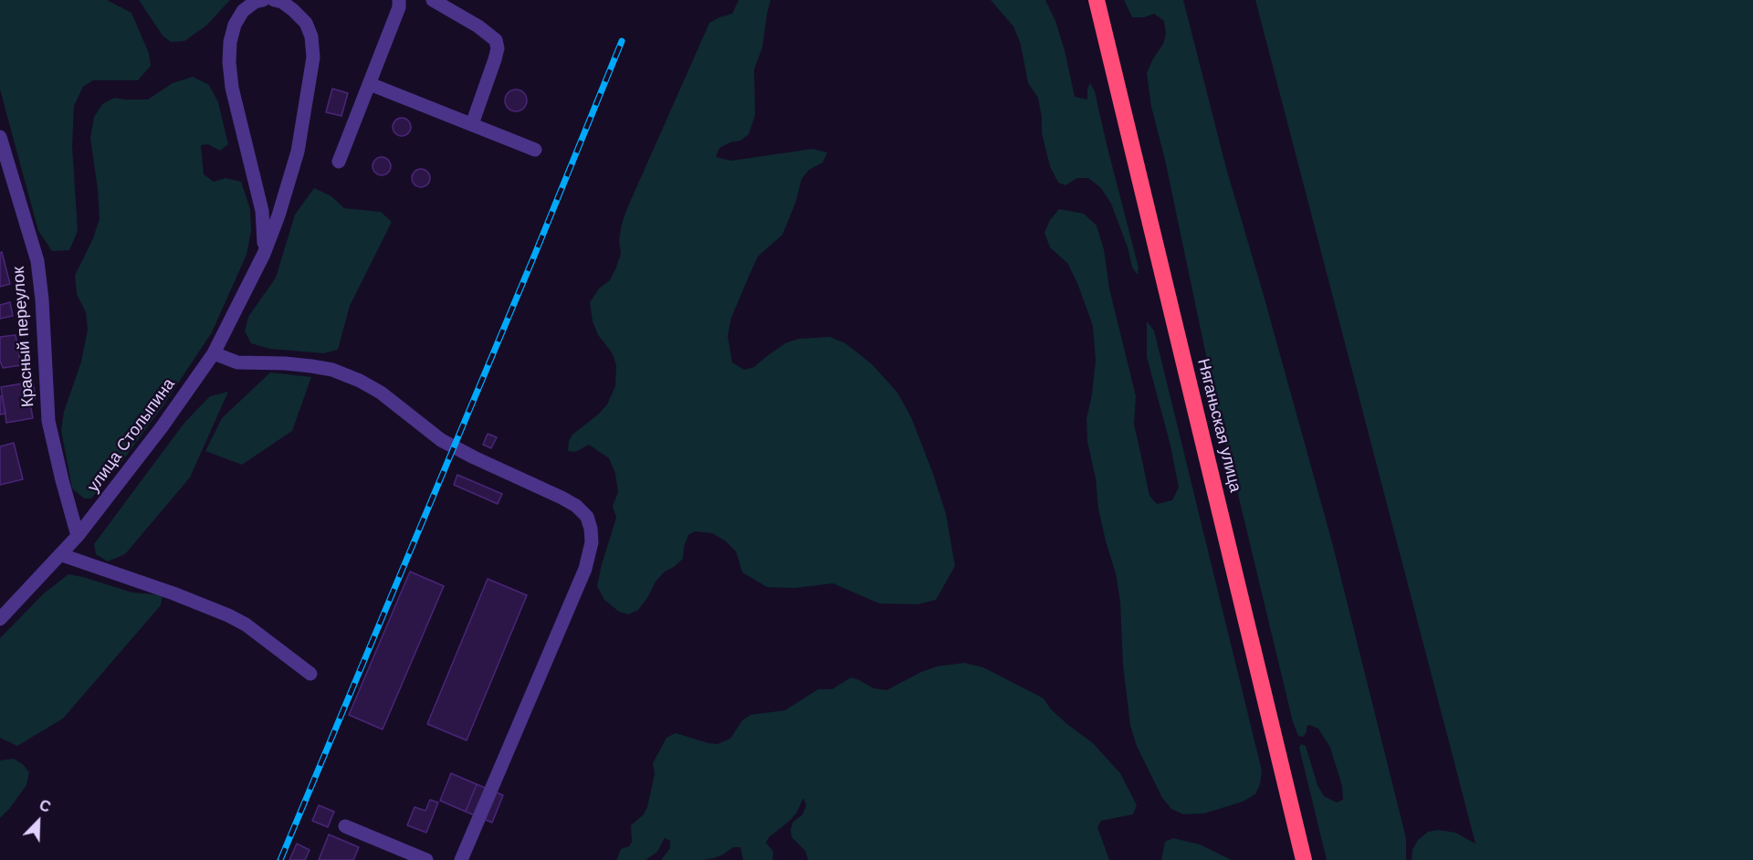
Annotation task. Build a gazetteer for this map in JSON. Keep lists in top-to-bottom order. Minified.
{"streets":{"highway":["Няганьская улица"],"street":["Красный переулок","улица Столыпина"]},"crossings":[["Красный переулок","улица Столыпина"]],"north":"top right"}
